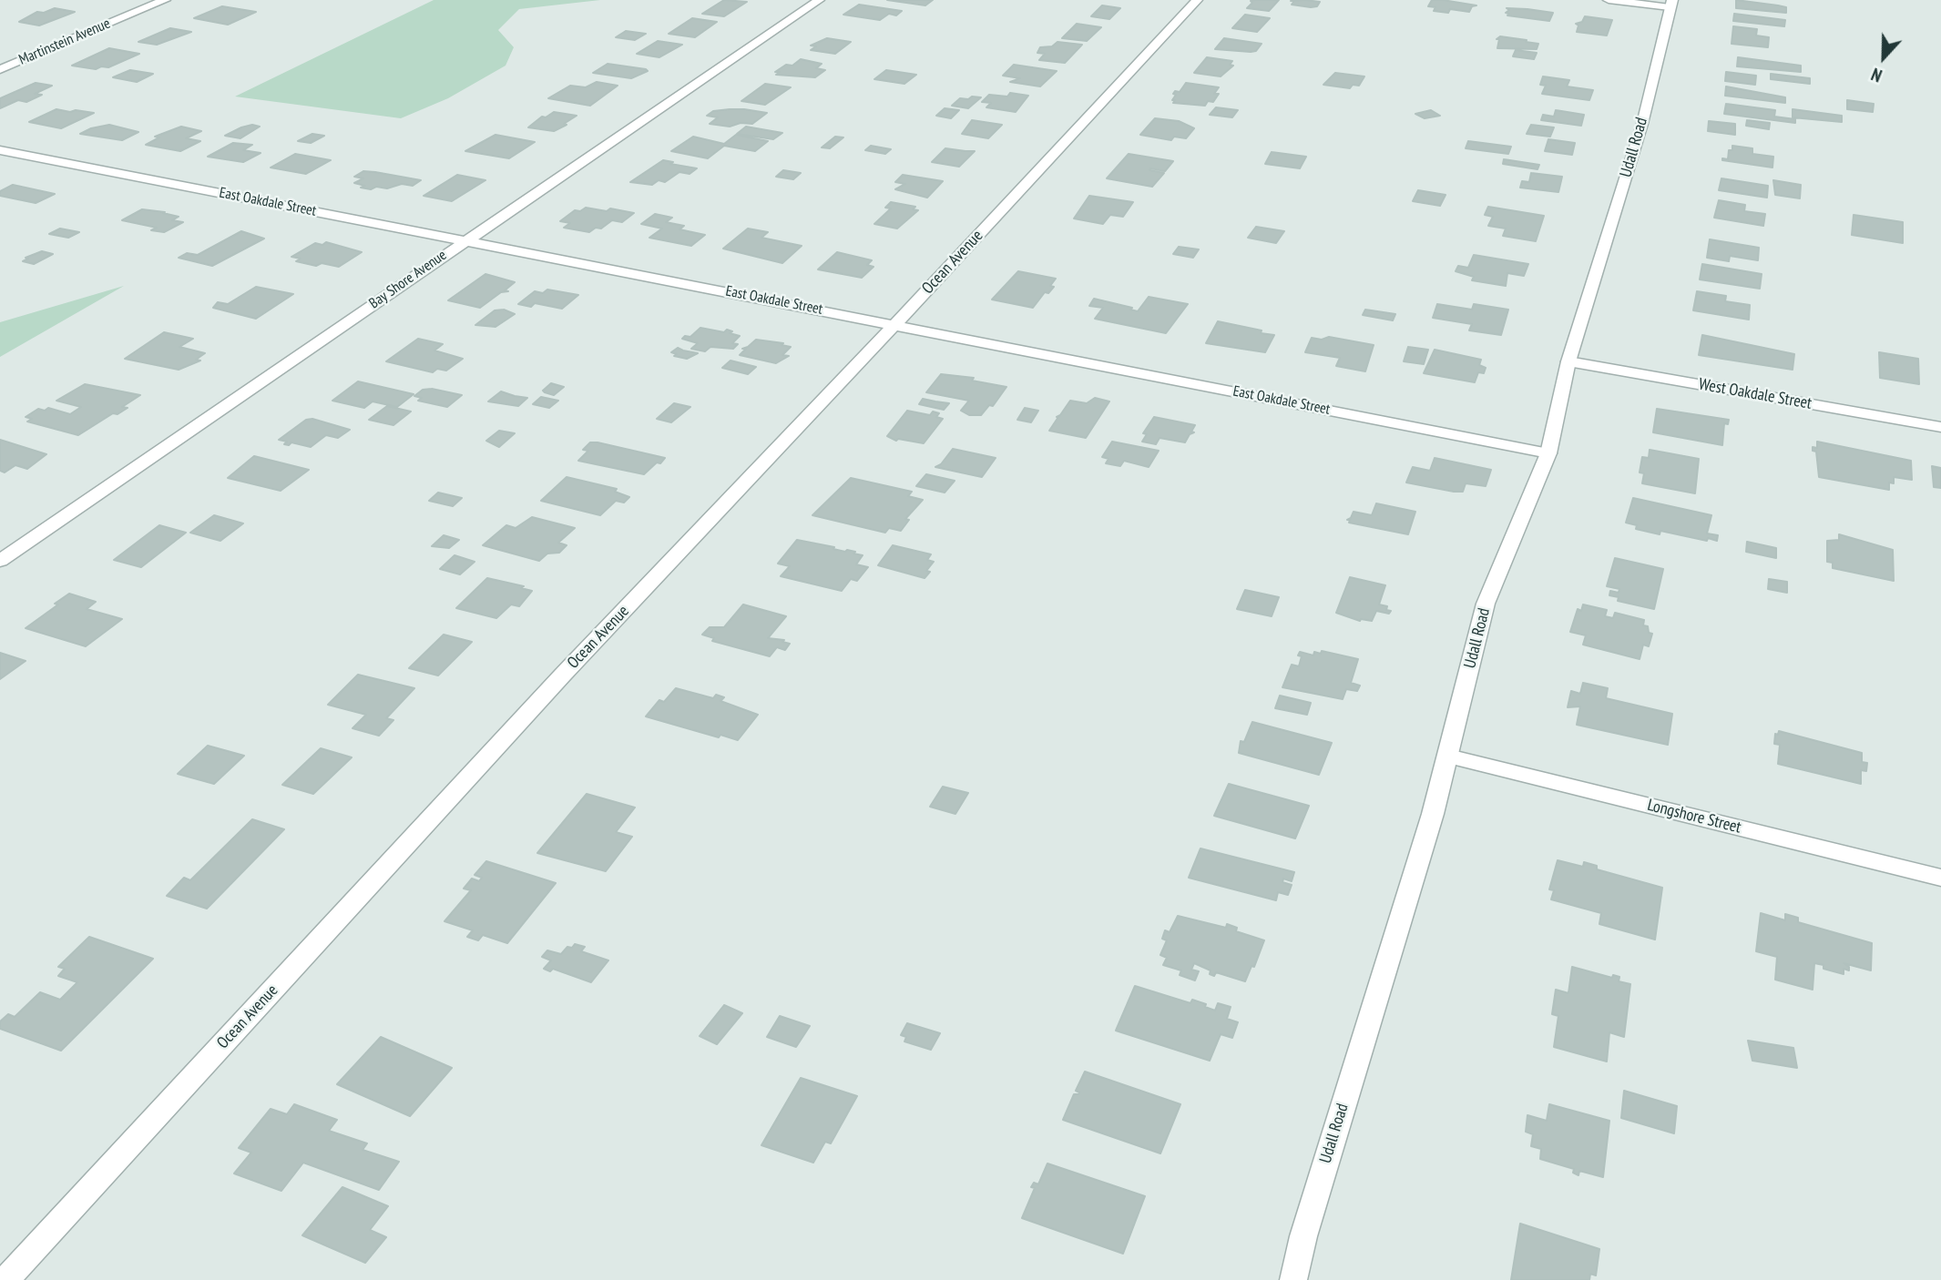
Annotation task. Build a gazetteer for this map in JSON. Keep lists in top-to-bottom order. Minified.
{"streets":{"street":["Martinstein Avenue","Udall Road","East Oakdale Street","Ocean Avenue","Bay Shore Avenue","West Oakdale Street","Longshore Street"]},"crossings":[["Udall Road","East Oakdale Street"],["Udall Road","West Oakdale Street"],["Udall Road","Longshore Street"],["East Oakdale Street","Ocean Avenue"],["East Oakdale Street","Bay Shore Avenue"]],"north":"bottom"}
